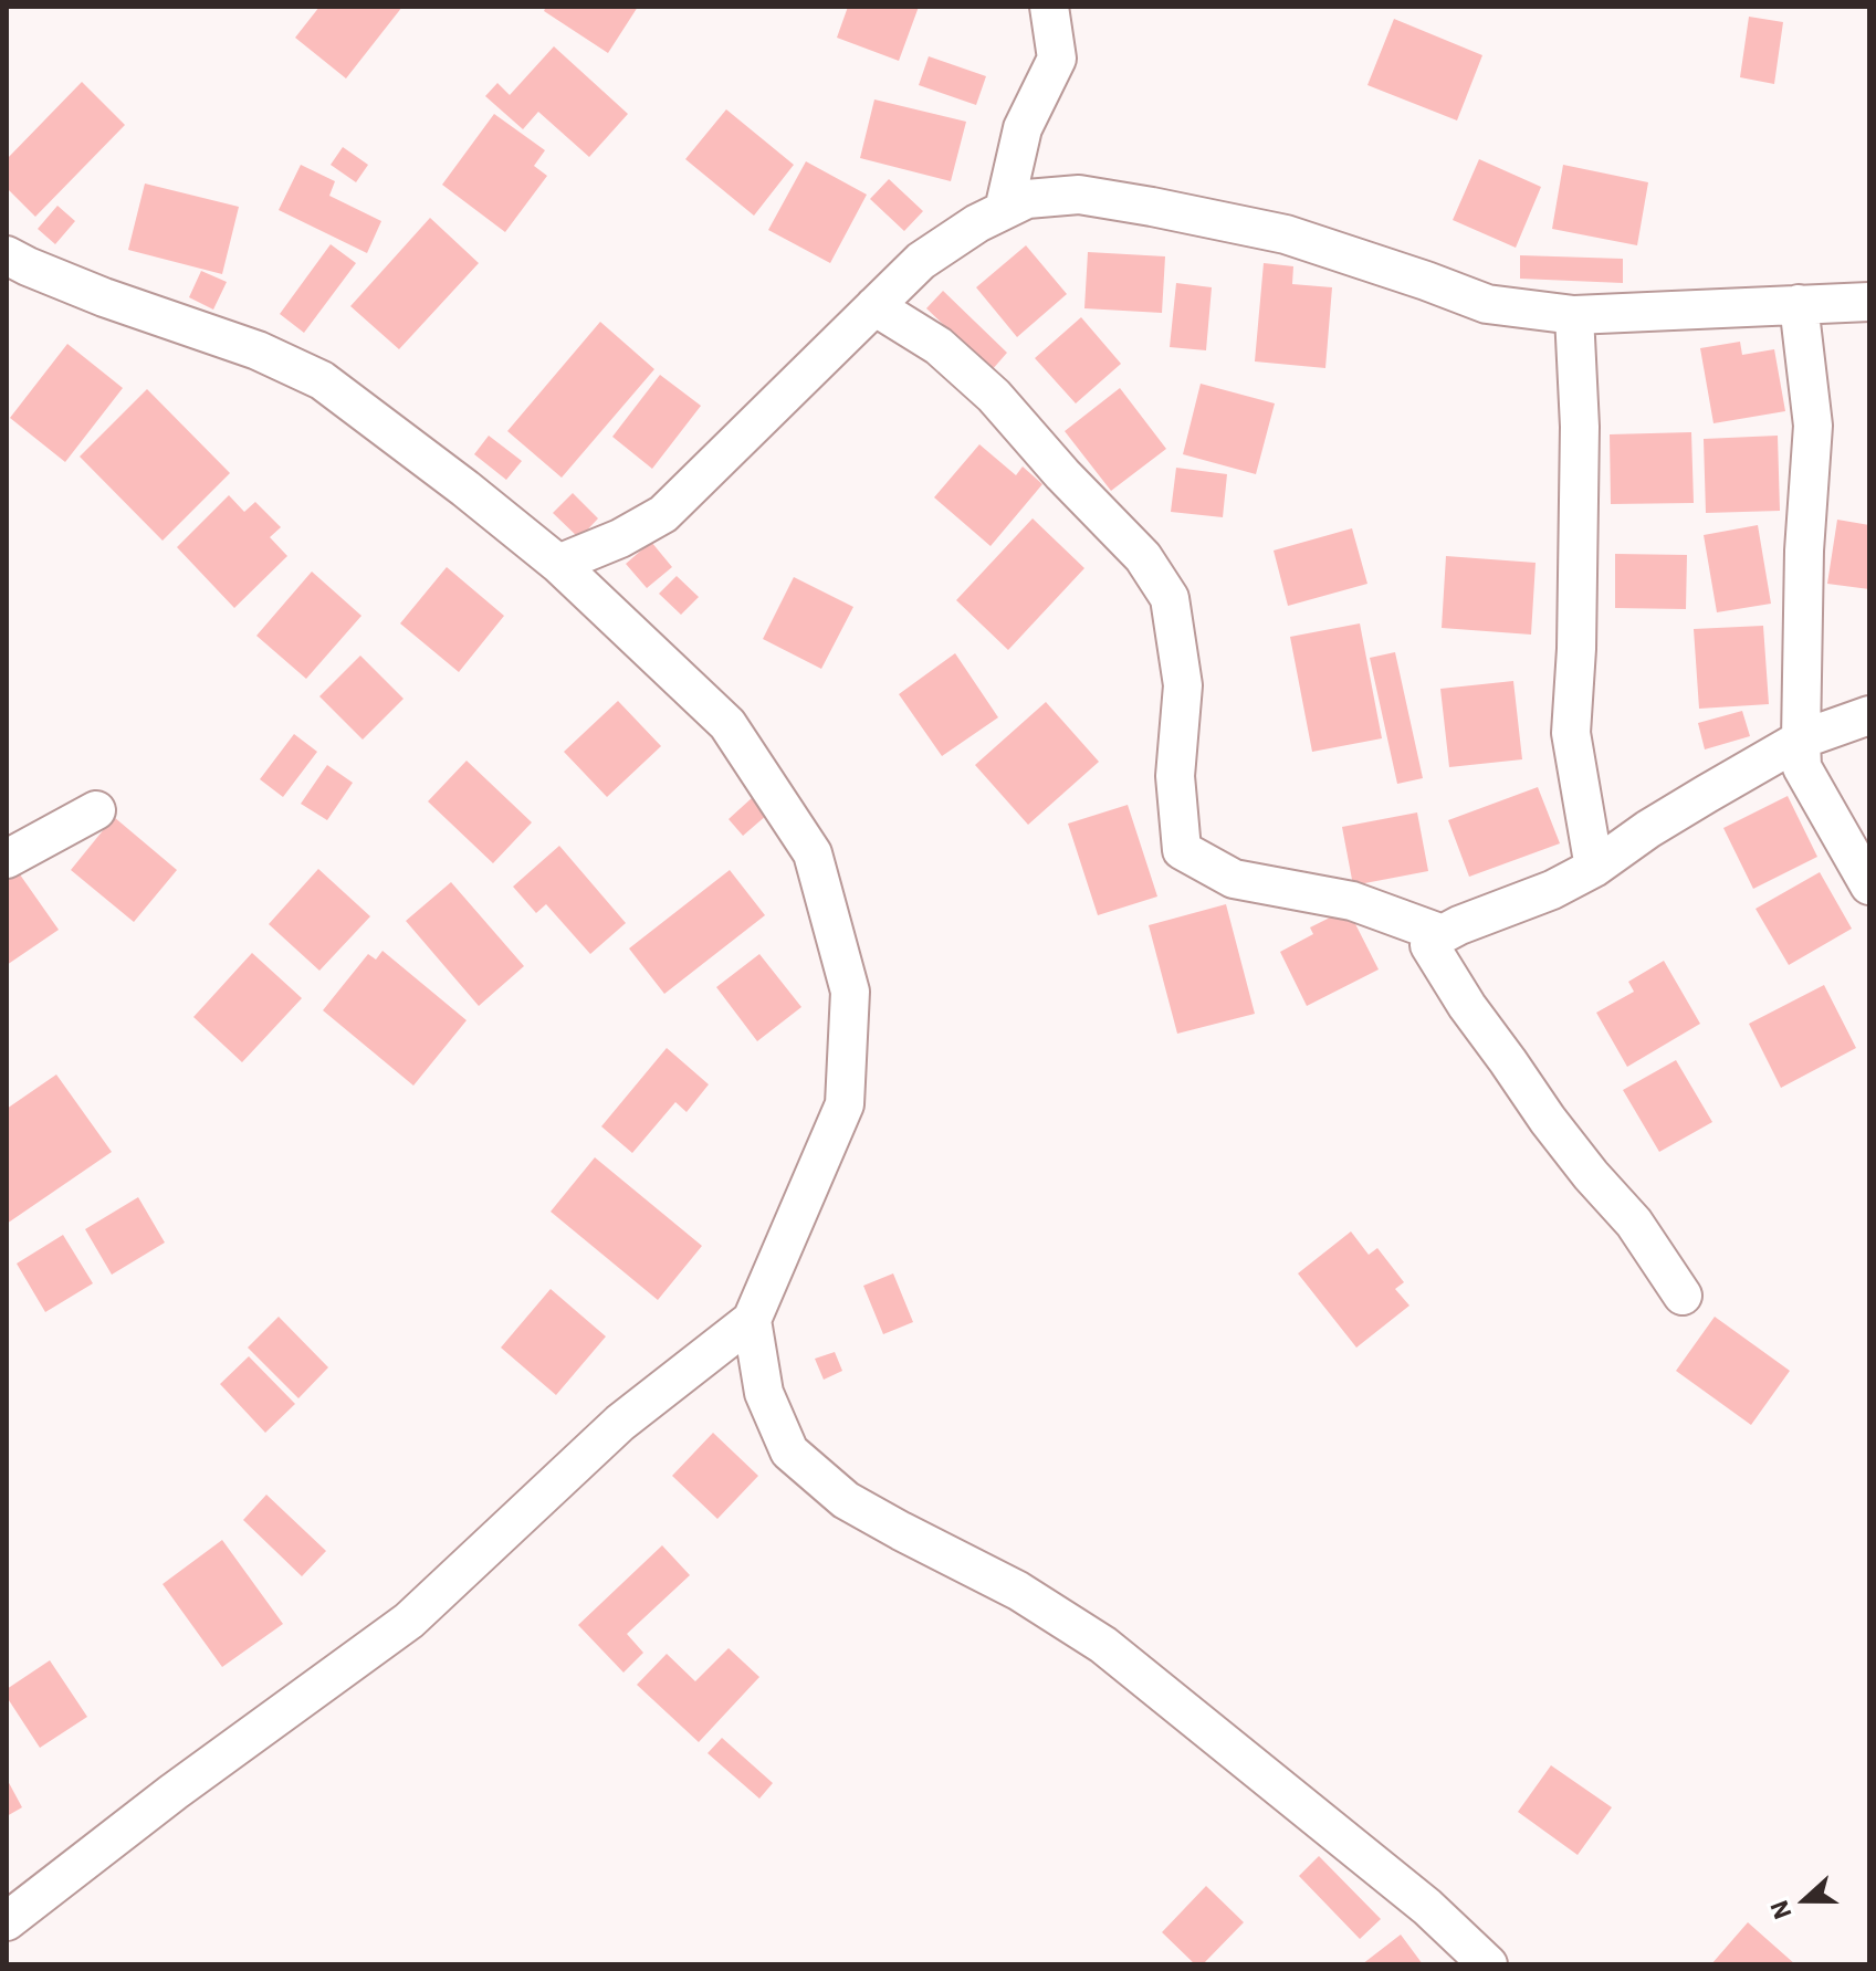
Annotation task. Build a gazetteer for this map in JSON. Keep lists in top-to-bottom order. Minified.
{"north":"left"}
